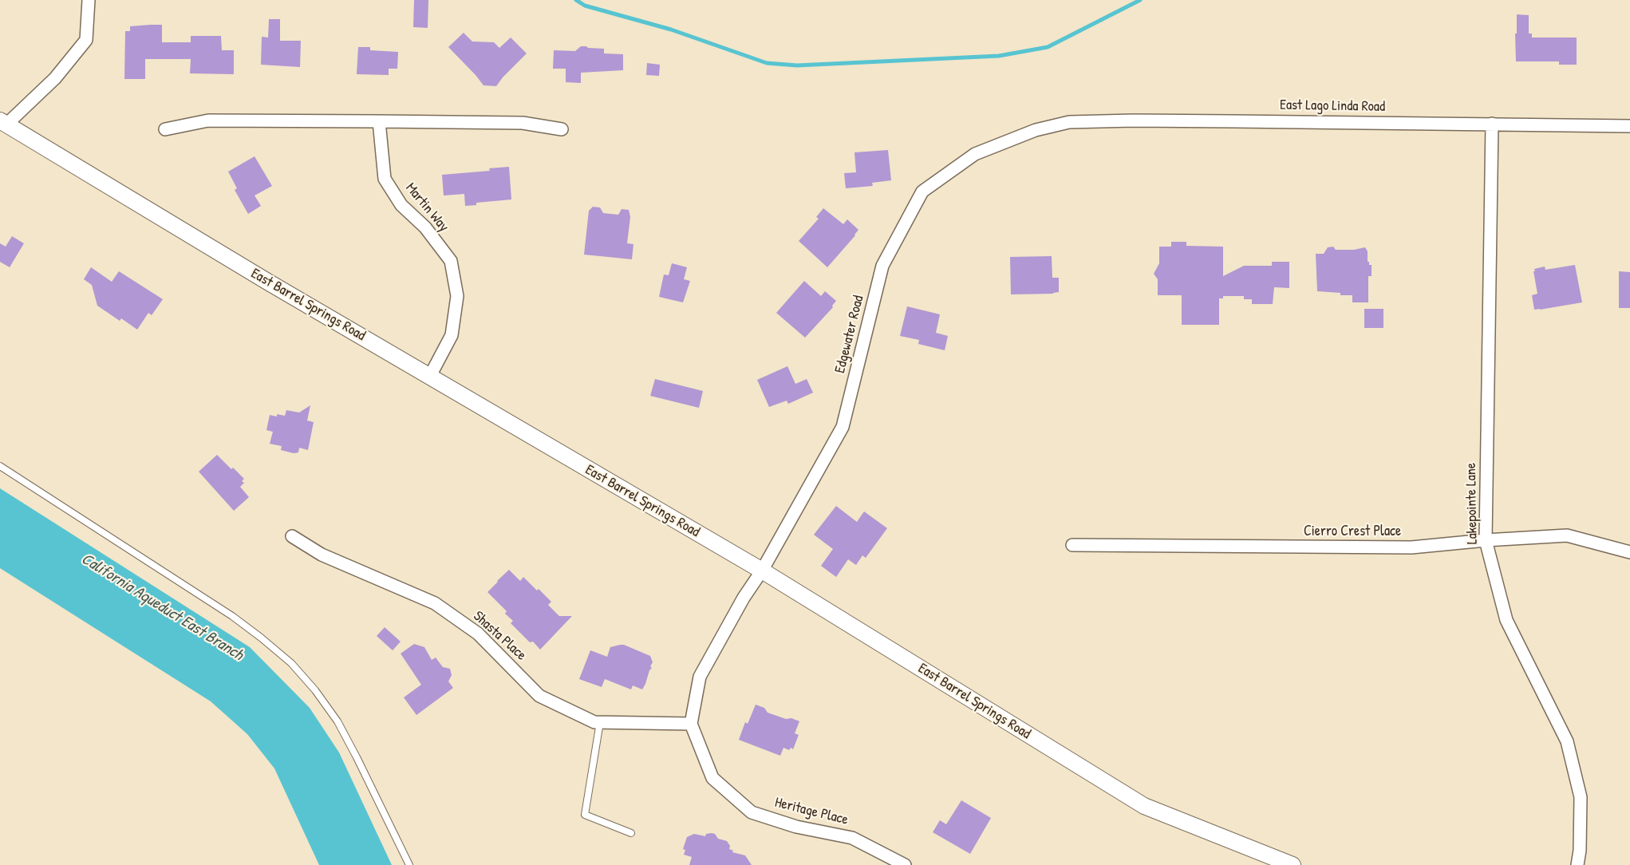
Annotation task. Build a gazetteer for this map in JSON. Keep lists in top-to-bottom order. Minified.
{"streets":{"street":["East Lago Linda Road","Martin Way","East Barrel Springs Road","Edgewater Road","Lakepointe Lane","Cierro Crest Place","Shasta Place","Heritage Place"]},"crossings":[["East Lago Linda Road","Edgewater Road"],["East Lago Linda Road","Lakepointe Lane"],["Martin Way","East Barrel Springs Road"],["East Barrel Springs Road","Edgewater Road"],["Edgewater Road","Shasta Place"],["Edgewater Road","Heritage Place"],["Lakepointe Lane","Cierro Crest Place"],["Shasta Place","Heritage Place"]],"water":["California Aqueduct East Branch"]}
